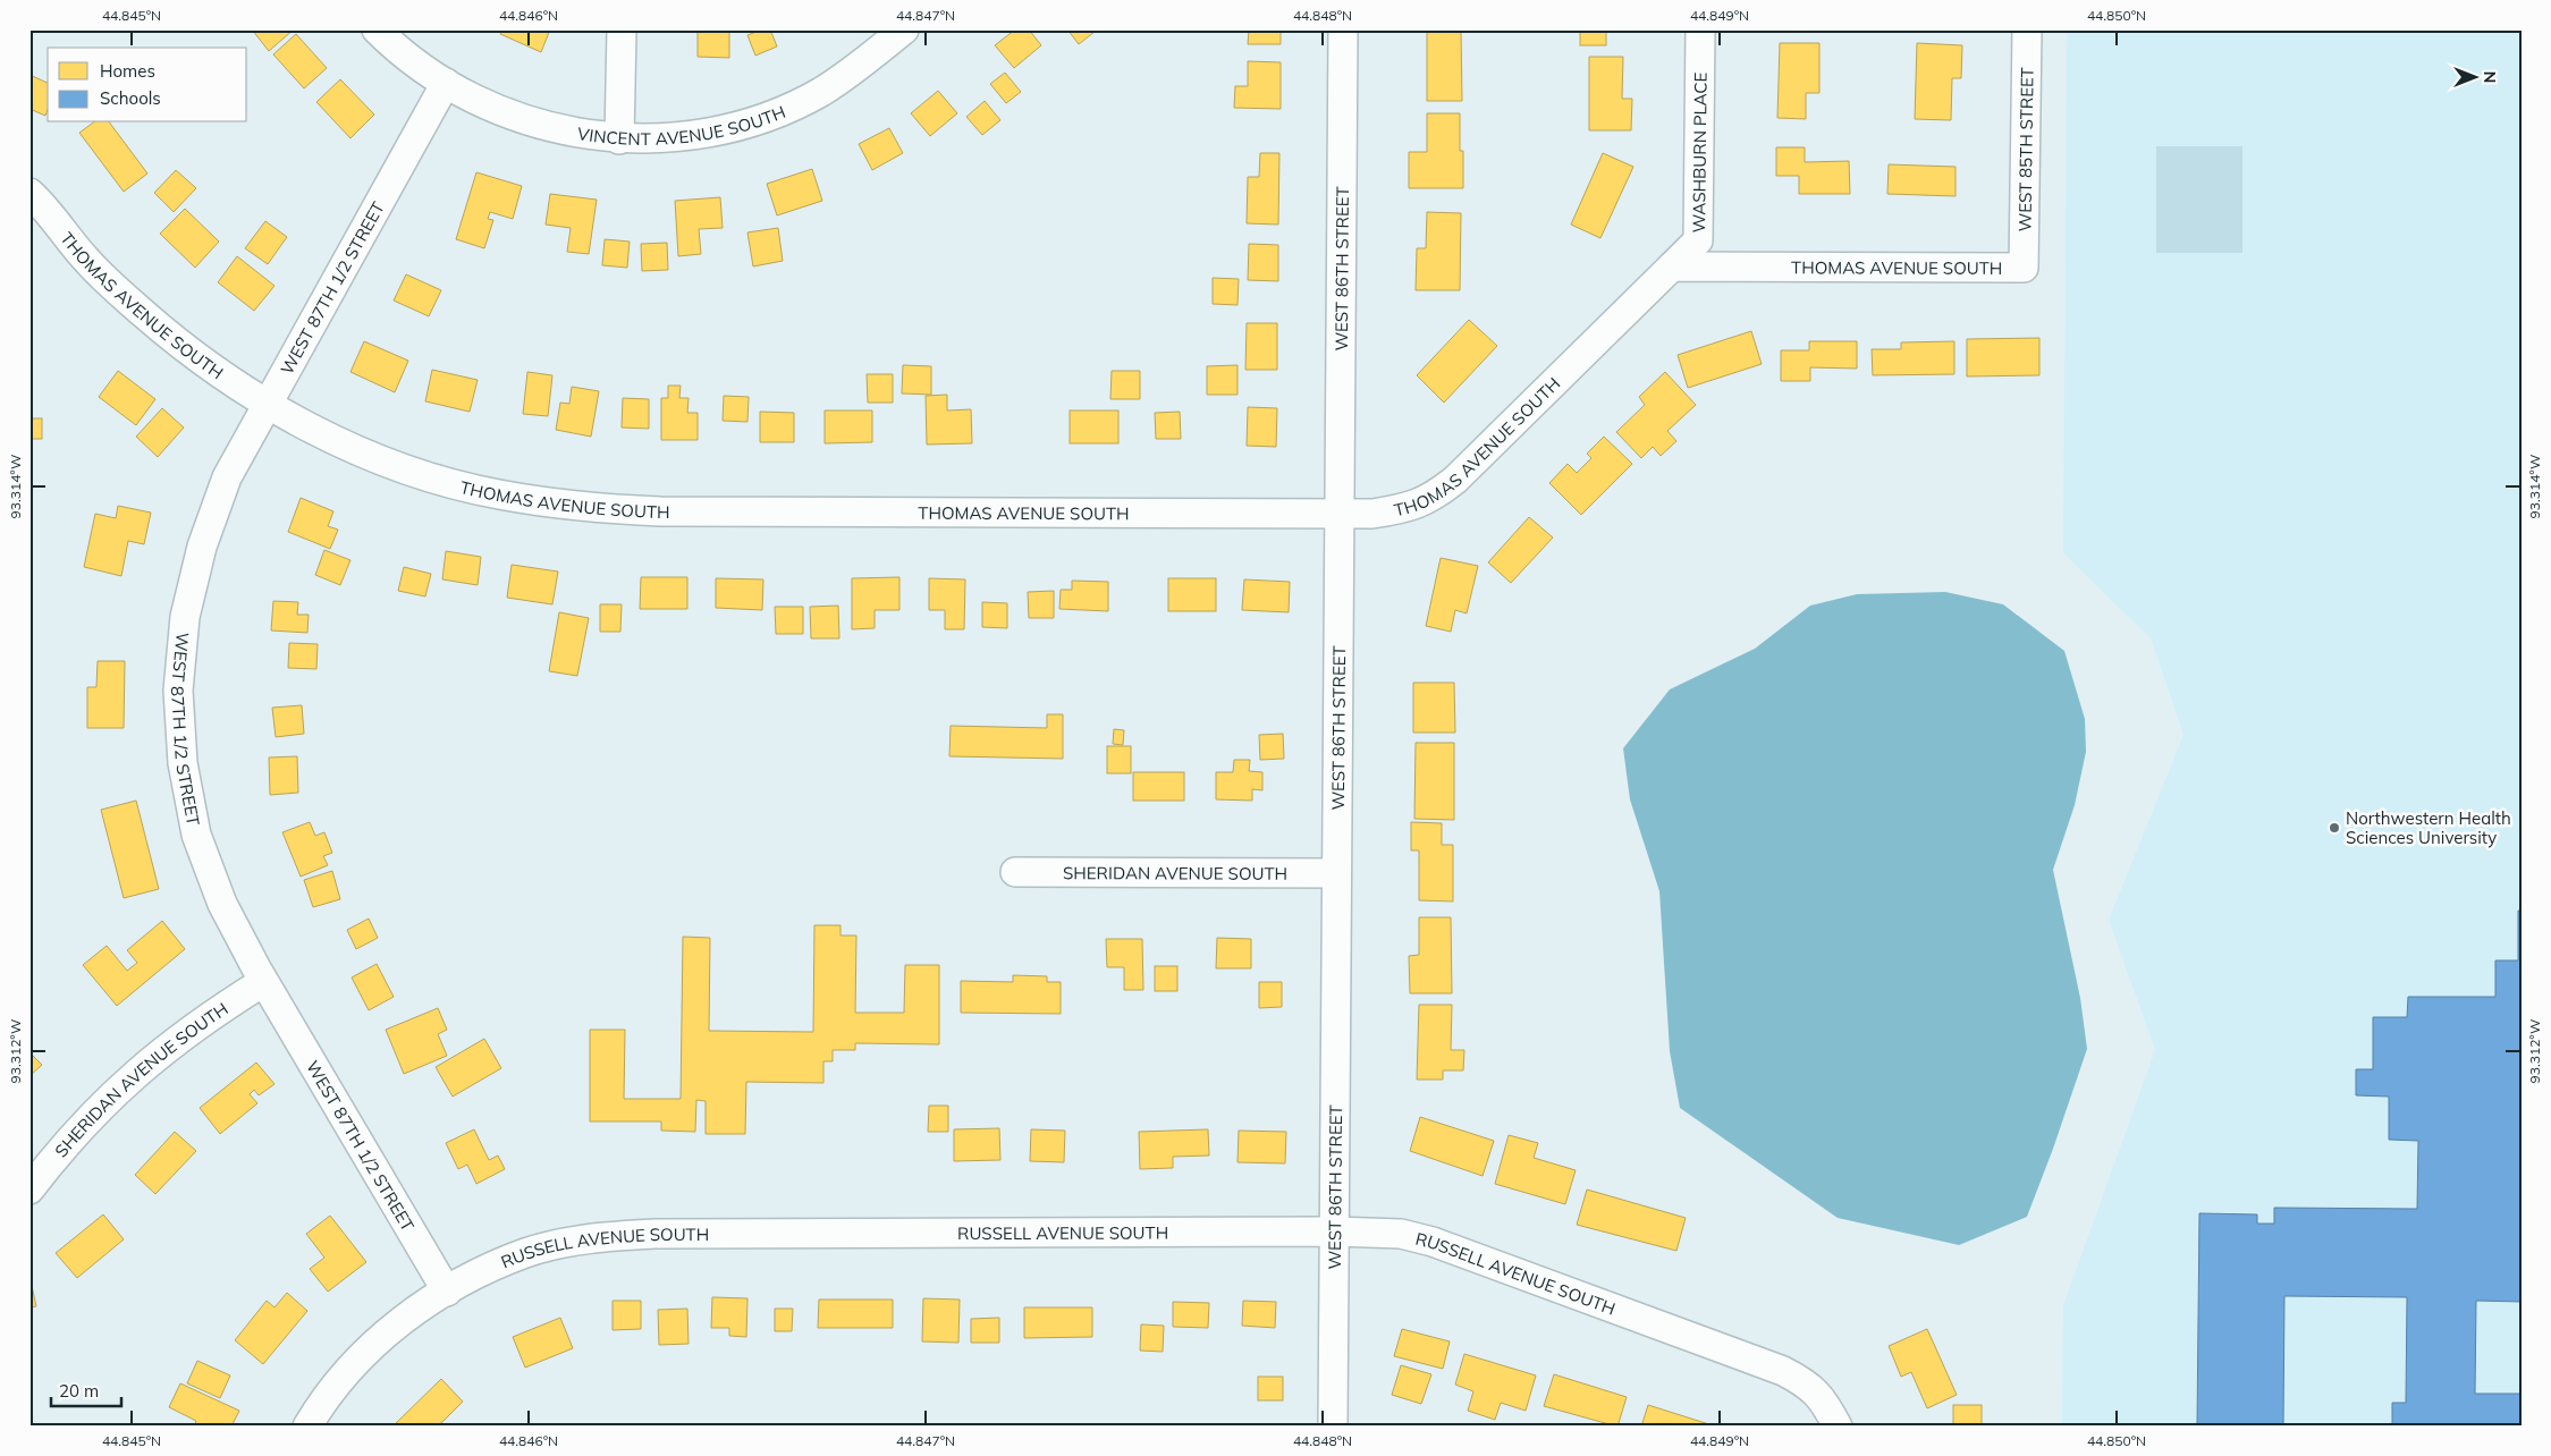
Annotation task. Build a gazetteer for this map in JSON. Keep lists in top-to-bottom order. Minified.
{"streets":{"street":["VINCENT AVENUE SOUTH","WEST 85TH STREET","WASHBURN PLACE","THOMAS AVENUE SOUTH","WEST 86TH STREET","WEST 87TH 1/2 STREET","SHERIDAN AVENUE SOUTH","RUSSELL AVENUE SOUTH"]},"crossings":[["VINCENT AVENUE SOUTH","WEST 87TH 1/2 STREET"],["WEST 85TH STREET","THOMAS AVENUE SOUTH"],["WASHBURN PLACE","THOMAS AVENUE SOUTH"],["THOMAS AVENUE SOUTH","WEST 86TH STREET"],["THOMAS AVENUE SOUTH","WEST 87TH 1/2 STREET"],["WEST 86TH STREET","SHERIDAN AVENUE SOUTH"],["WEST 86TH STREET","RUSSELL AVENUE SOUTH"],["WEST 87TH 1/2 STREET","SHERIDAN AVENUE SOUTH"],["WEST 87TH 1/2 STREET","RUSSELL AVENUE SOUTH"]],"places":["Northwestern Health Sciences University"],"legend":["Homes","Schools"],"scale_bar":"20 m","north":"right","coordinates":["44.845°N","44.846°N","44.847°N","44.848°N","44.849°N","44.850°N","93.314°W","93.312°W"]}
